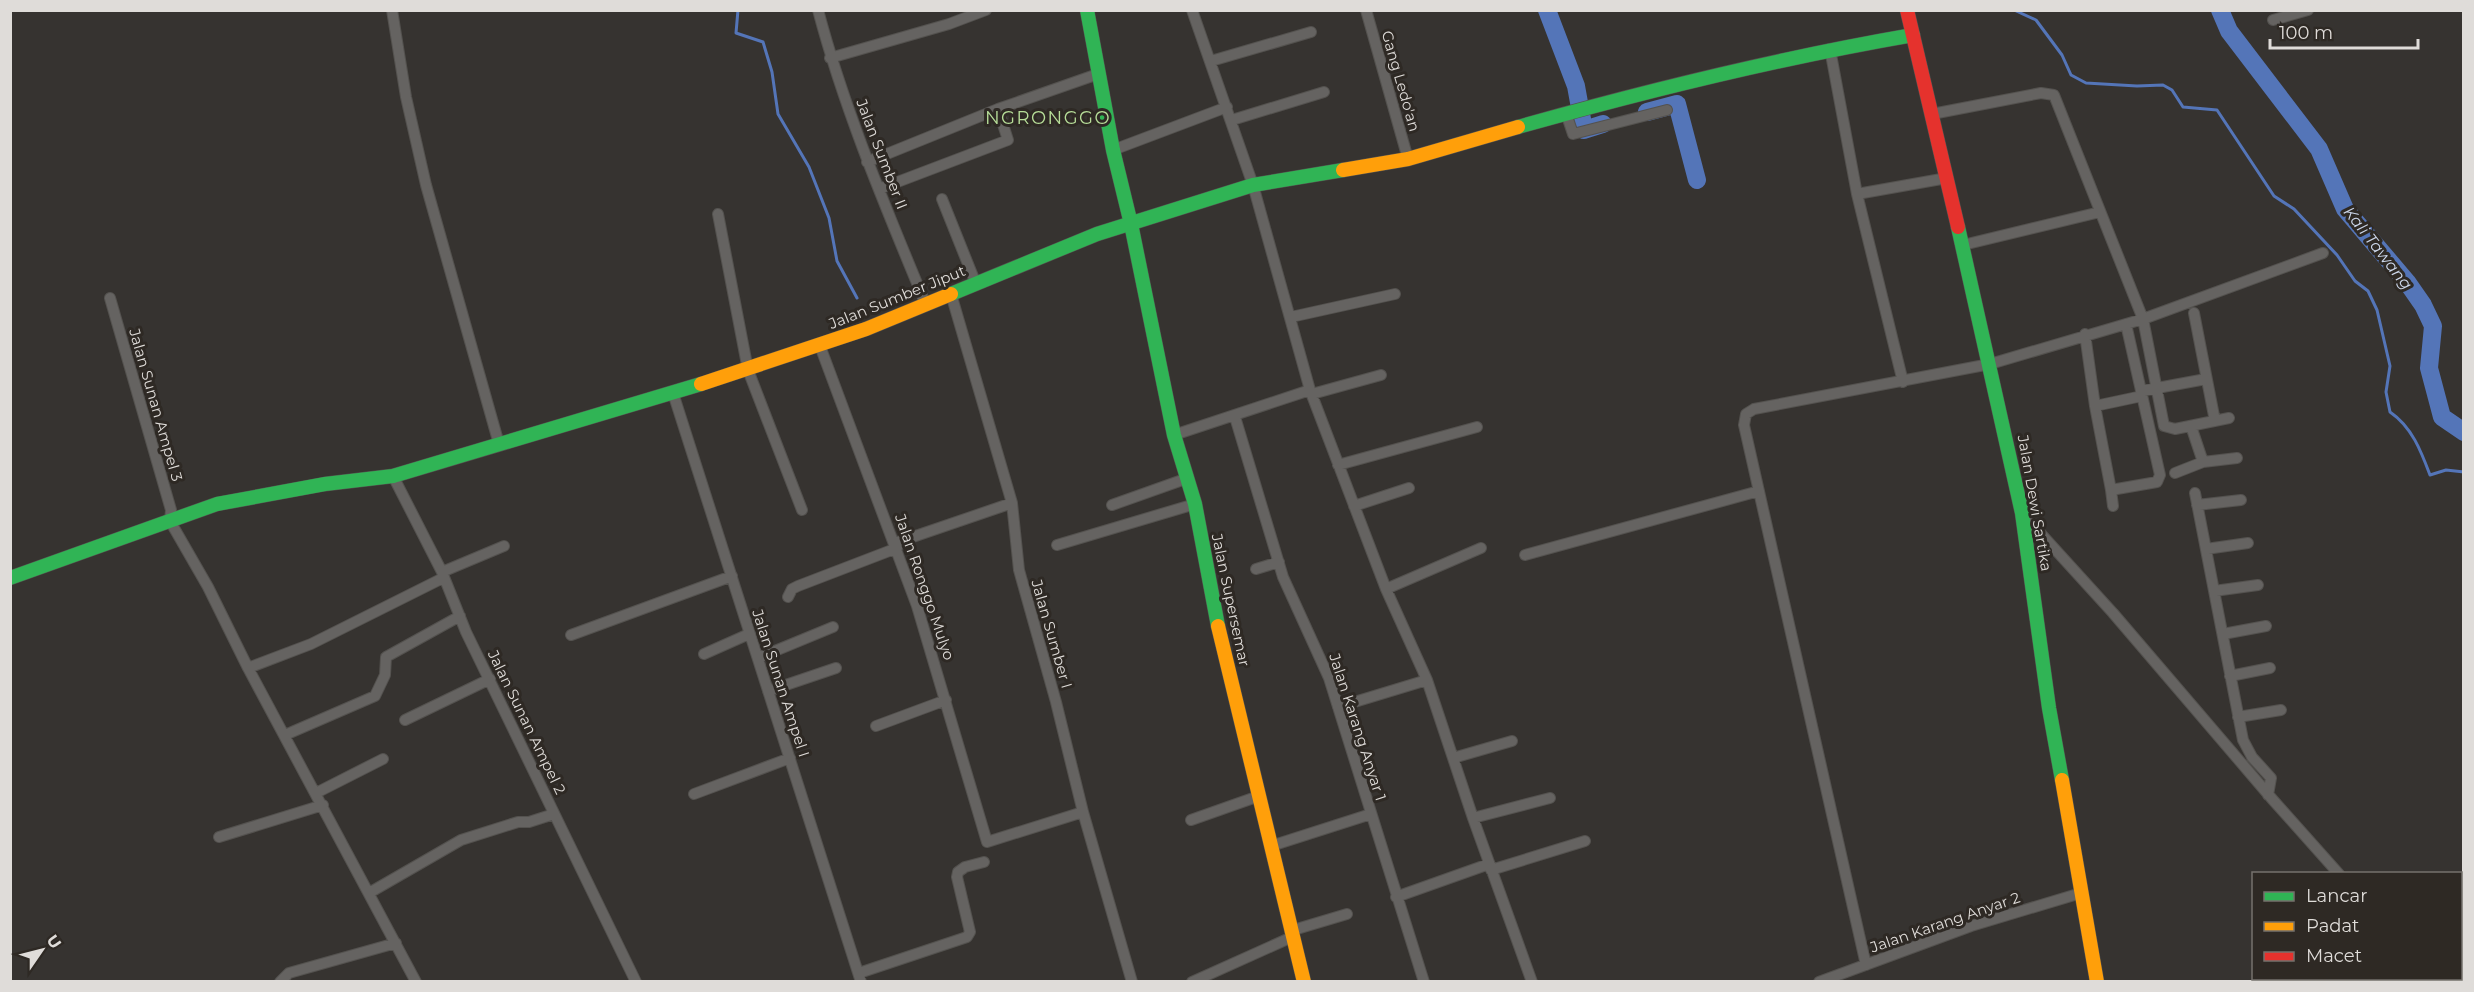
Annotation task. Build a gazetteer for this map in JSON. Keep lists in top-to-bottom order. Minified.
{"streets":{"main road":["Jalan Sumber Jiput","Jalan Dewi Sartika","Jalan Supersemar"],"street":["Gang Ledo'an","Jalan Sumber II","Jalan Sunan Ampel 3","Jalan Ronggo Mulyo","Jalan Sumber I","Jalan Sunan Ampel I","Jalan Sunan Ampel 2","Jalan Karang Anyar 1","Jalan Karang Anyar 2"]},"crossings":[["Gang Ledo'an","Jalan Sumber Jiput"],["Jalan Sumber II","Jalan Sumber Jiput"],["Jalan Sumber Jiput","Jalan Sunan Ampel 3"],["Jalan Sumber Jiput","Jalan Dewi Sartika"],["Jalan Sumber Jiput","Jalan Ronggo Mulyo"],["Jalan Sumber Jiput","Jalan Supersemar"],["Jalan Sumber Jiput","Jalan Sumber I"],["Jalan Sumber Jiput","Jalan Sunan Ampel I"],["Jalan Sumber Jiput","Jalan Sunan Ampel 2"],["Jalan Dewi Sartika","Jalan Karang Anyar 2"],["Jalan Ronggo Mulyo","Jalan Sumber I"]],"districts":["NGRONGGO"],"water":["Kali Tawang"],"legend":["Lancar","Padat","Macet"],"scale_bar":"100 m","north":"top right"}
